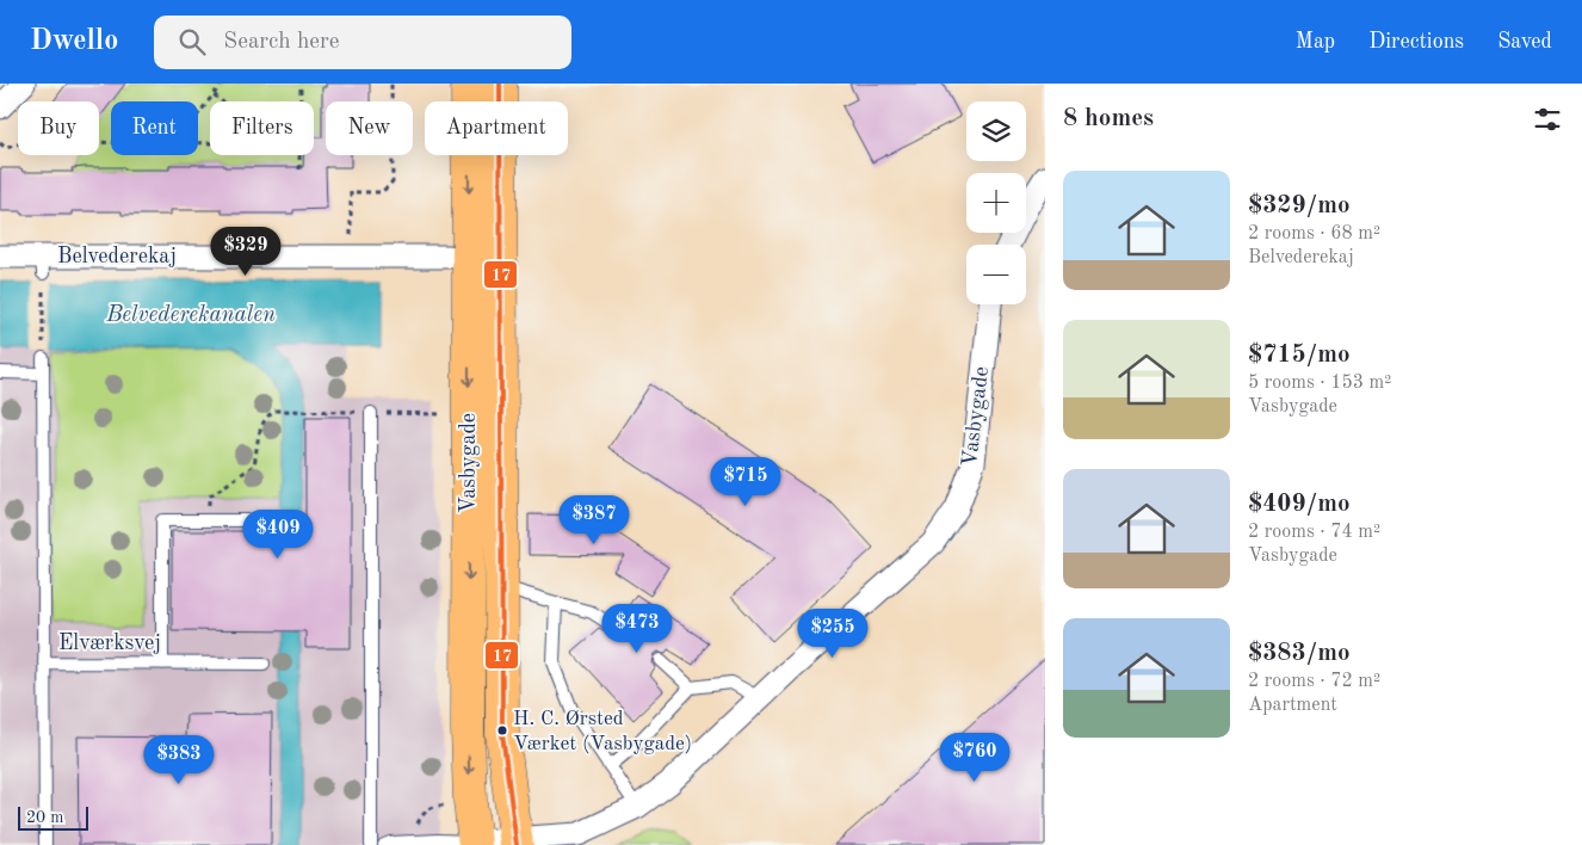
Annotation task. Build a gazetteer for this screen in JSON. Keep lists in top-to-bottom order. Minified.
{"streets":{"main road":["Vasbygade"],"street":["Belvederekaj"],"lane":["Elværksvej"]},"crossings":[["Belvederekaj","Vasbygade"]],"water":["Belvederekanalen"],"places":["H. C. Ørsted Værket (Vasbygade)"],"lines":["transit line 17"],"scale_bar":"20 m","page":{"header":"Dwello","search":"Search here","nav":["Map","Directions","Saved"],"heading":"8 homes","map_buttons":["+","−"],"chip":["Buy","Rent","Filters","New","Apartment"],"list":[{"name":"$329/mo","note":"2 rooms · 68 m² · Belvederekaj"},{"name":"$715/mo","note":"5 rooms · 153 m² · Vasbygade"},{"name":"$409/mo","note":"2 rooms · 74 m² · Vasbygade"},{"name":"$383/mo","note":"2 rooms · 72 m² · Apartment"}],"price":["$329","$715","$387","$409","$473","$255","$760","$383"],"scale":"20 m"}}
